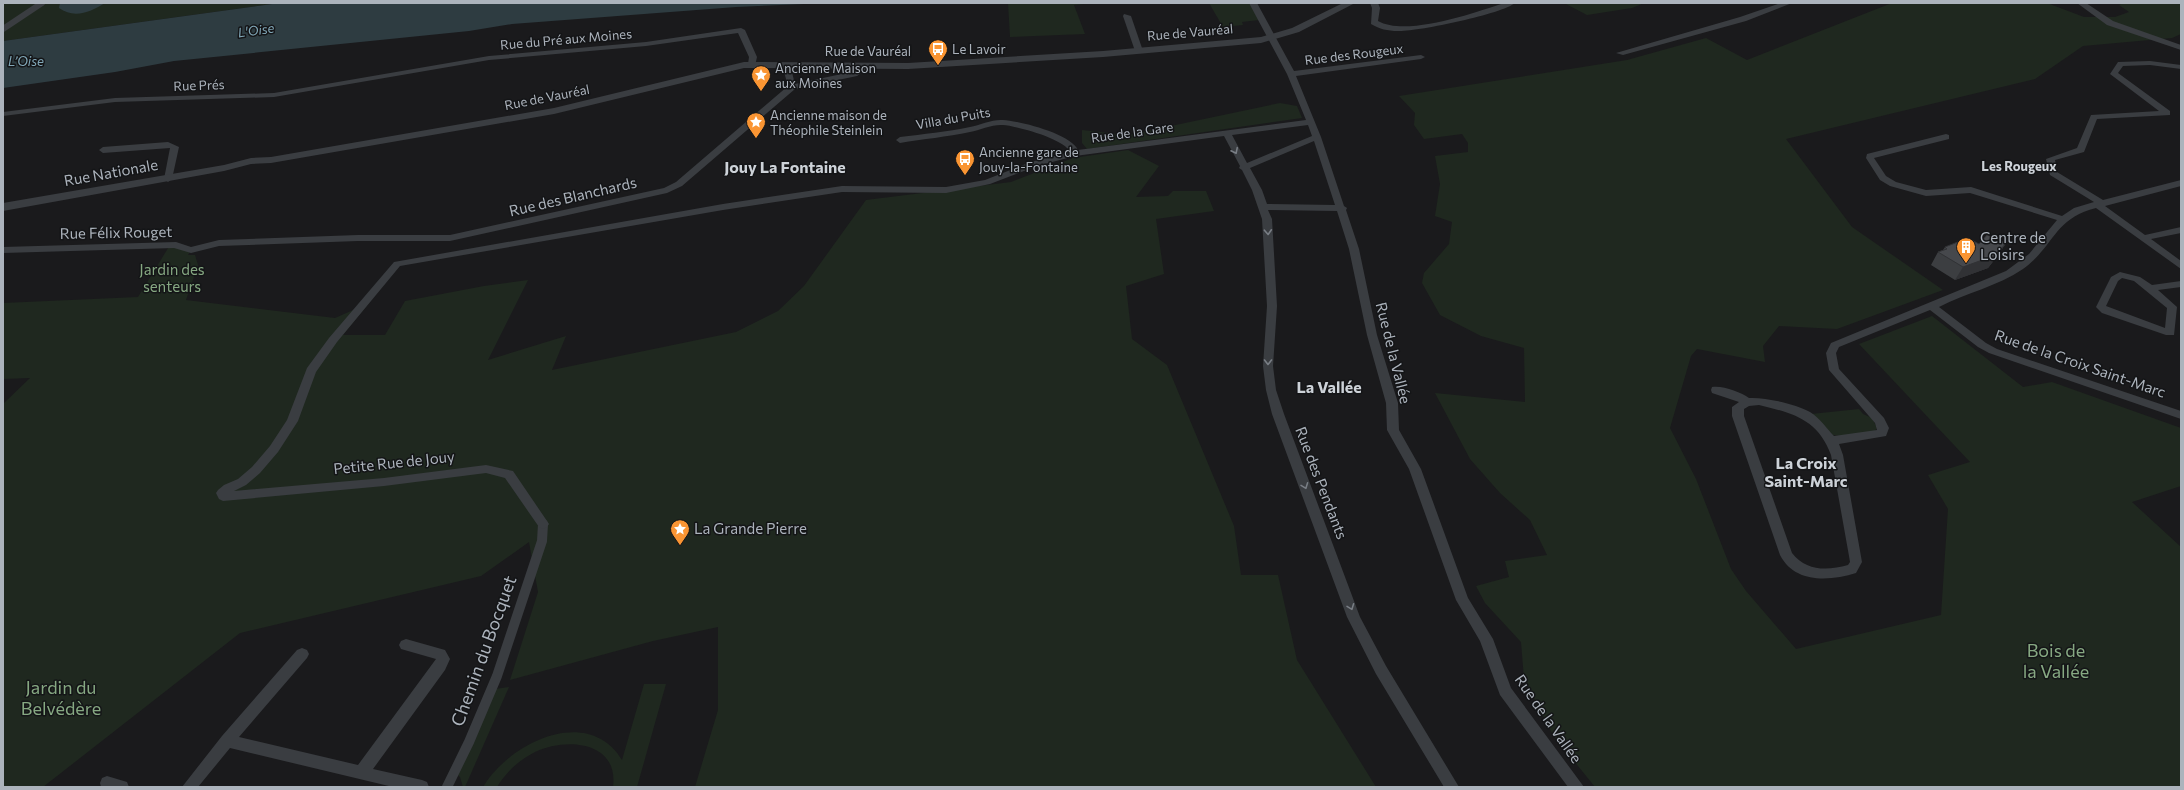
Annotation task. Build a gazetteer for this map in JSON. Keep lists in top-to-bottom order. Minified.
{"streets":{"street":["Rue de Vauréal","Rue du Pré aux Moines","Rue des Rougeux","Rue Prés","Villa du Puits","Rue de la Gare","Rue Nationale","Rue des Blanchards","Rue Félix Rouget","Rue de la Vallée","Rue de la Croix Saint-Marc","Petite Rue de Jouy","Rue des Pendants","Chemin du Bocquet"]},"crossings":[["Rue de Vauréal","Rue du Pré aux Moines"],["Rue de Vauréal","Rue Nationale"],["Rue de Vauréal","Rue de la Vallée"],["Rue du Pré aux Moines","Rue Prés"],["Rue des Rougeux","Rue de la Vallée"],["Villa du Puits","Rue de la Gare"],["Rue de la Gare","Rue de la Vallée"],["Rue de la Gare","Petite Rue de Jouy"],["Rue de la Gare","Rue des Pendants"],["Rue des Blanchards","Rue Félix Rouget"],["Petite Rue de Jouy","Chemin du Bocquet"]],"one_way":["Rue des Pendants"],"districts":["Les Rougeux","Jouy La Fontaine","La Vallée","La Croix Saint-Marc"],"water":["L'Oise","L’Oise"],"parks":["Jardin des senteurs","Bois de la Vallée","Jardin du Belvédère"],"places":{"bus stop":["Le Lavoir","Ancienne gare de Jouy-la-Fontaine"],"place":["Ancienne Maison aux Moines","Ancienne maison de Théophile Steinlein","La Grande Pierre"],"building":["Centre de Loisirs"]}}
